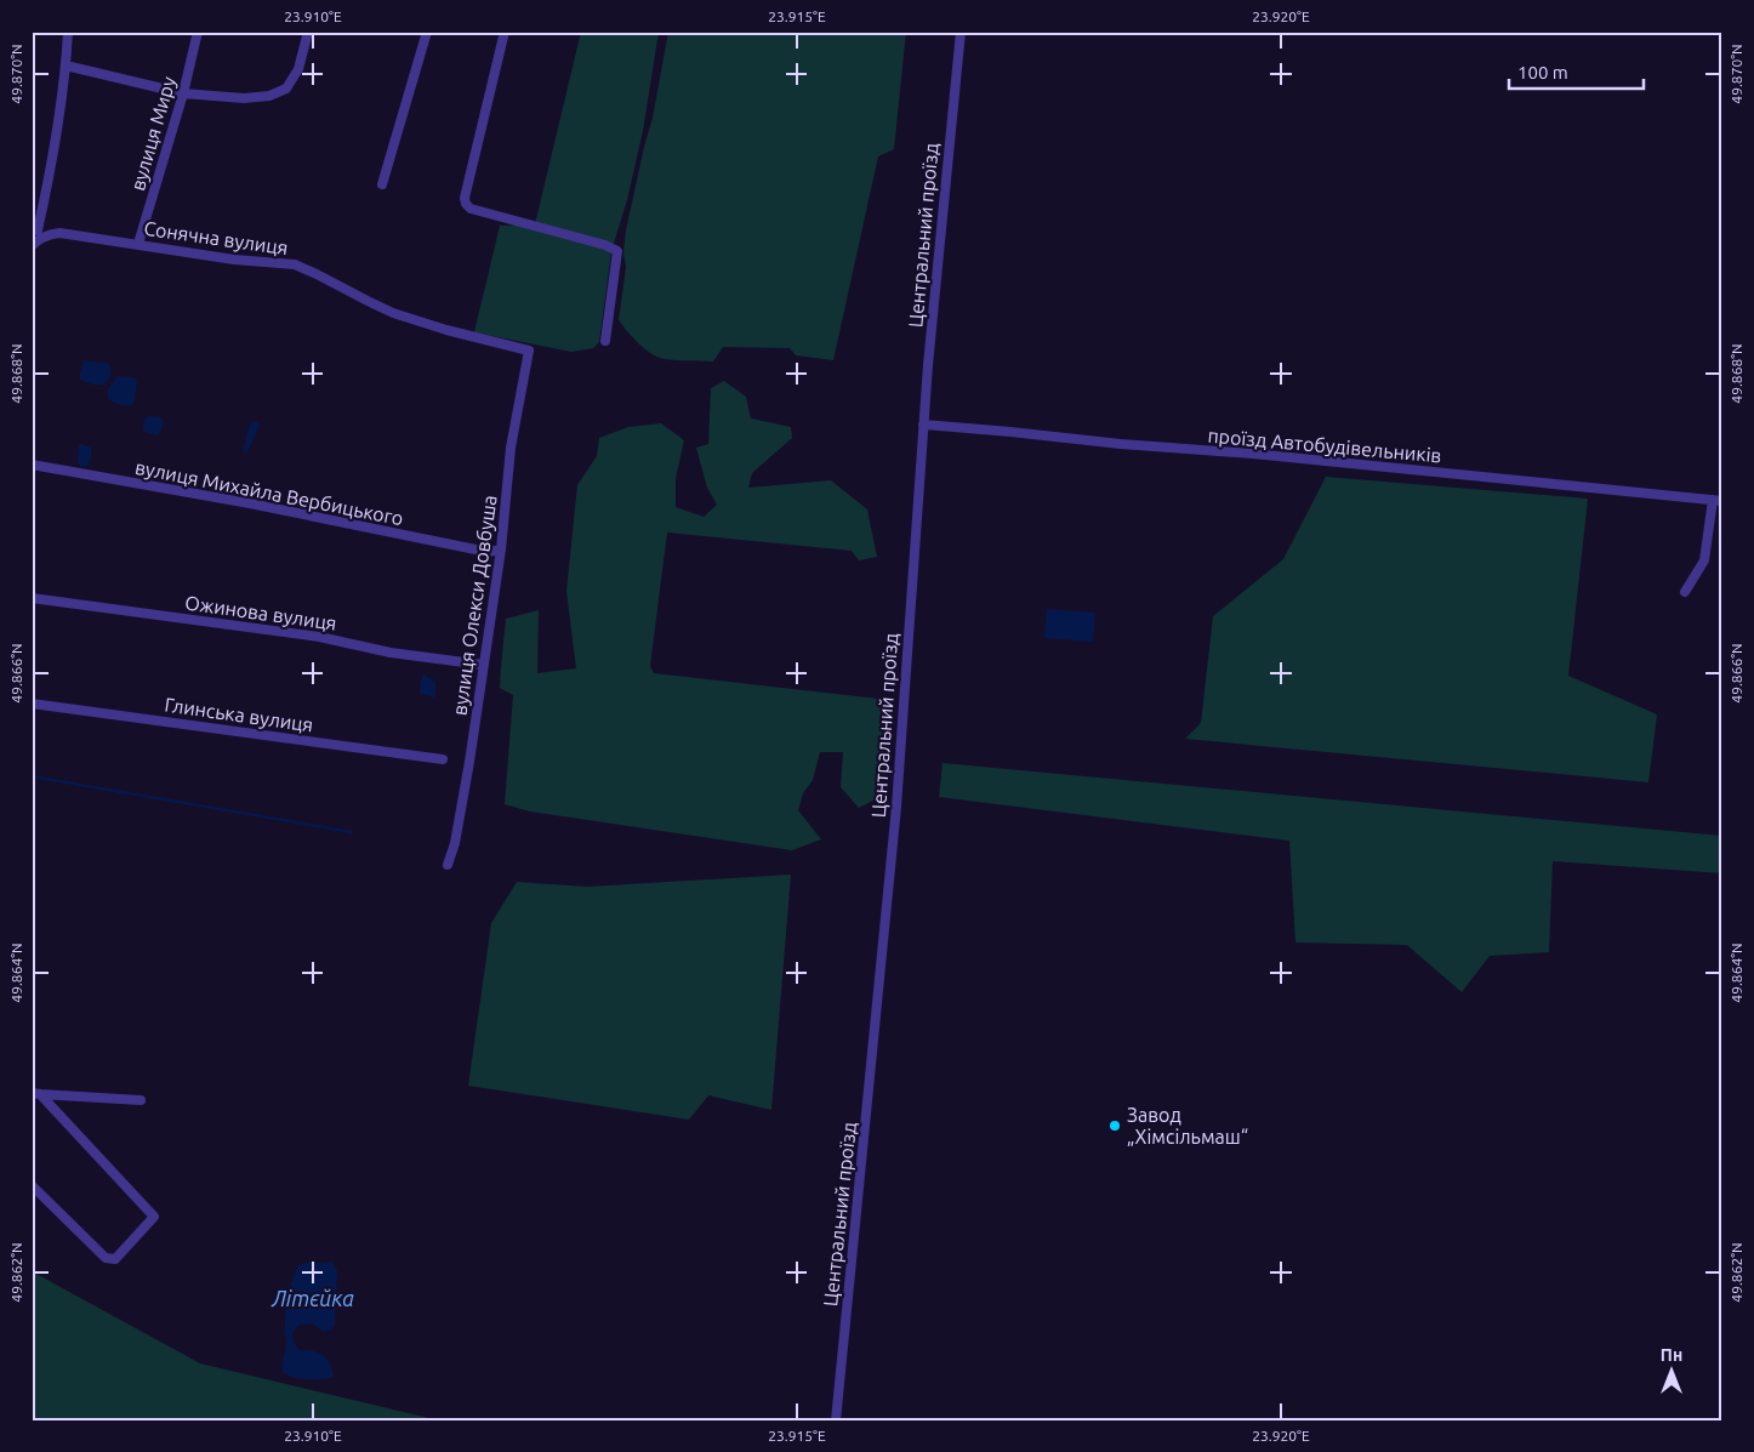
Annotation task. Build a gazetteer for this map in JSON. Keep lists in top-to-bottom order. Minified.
{"streets":{"street":["вулиця Миру","Центральний проїзд","Сонячна вулиця","проїзд Автобудівельників","вулиця Михайла Вербицького","вулиця Олекси Довбуша","Ожинова вулиця","Глинська вулиця"]},"crossings":[["вулиця Миру","Сонячна вулиця"],["Центральний проїзд","проїзд Автобудівельників"],["Сонячна вулиця","вулиця Олекси Довбуша"],["вулиця Михайла Вербицького","вулиця Олекси Довбуша"],["вулиця Олекси Довбуша","Ожинова вулиця"]],"water":["Літєйка"],"places":["Завод „Хімсільмаш“"],"scale_bar":"100 m","north":"top","coordinates":["23.910°E","23.915°E","23.920°E","49.870°N","49.868°N","49.866°N","49.864°N","49.862°N"]}
